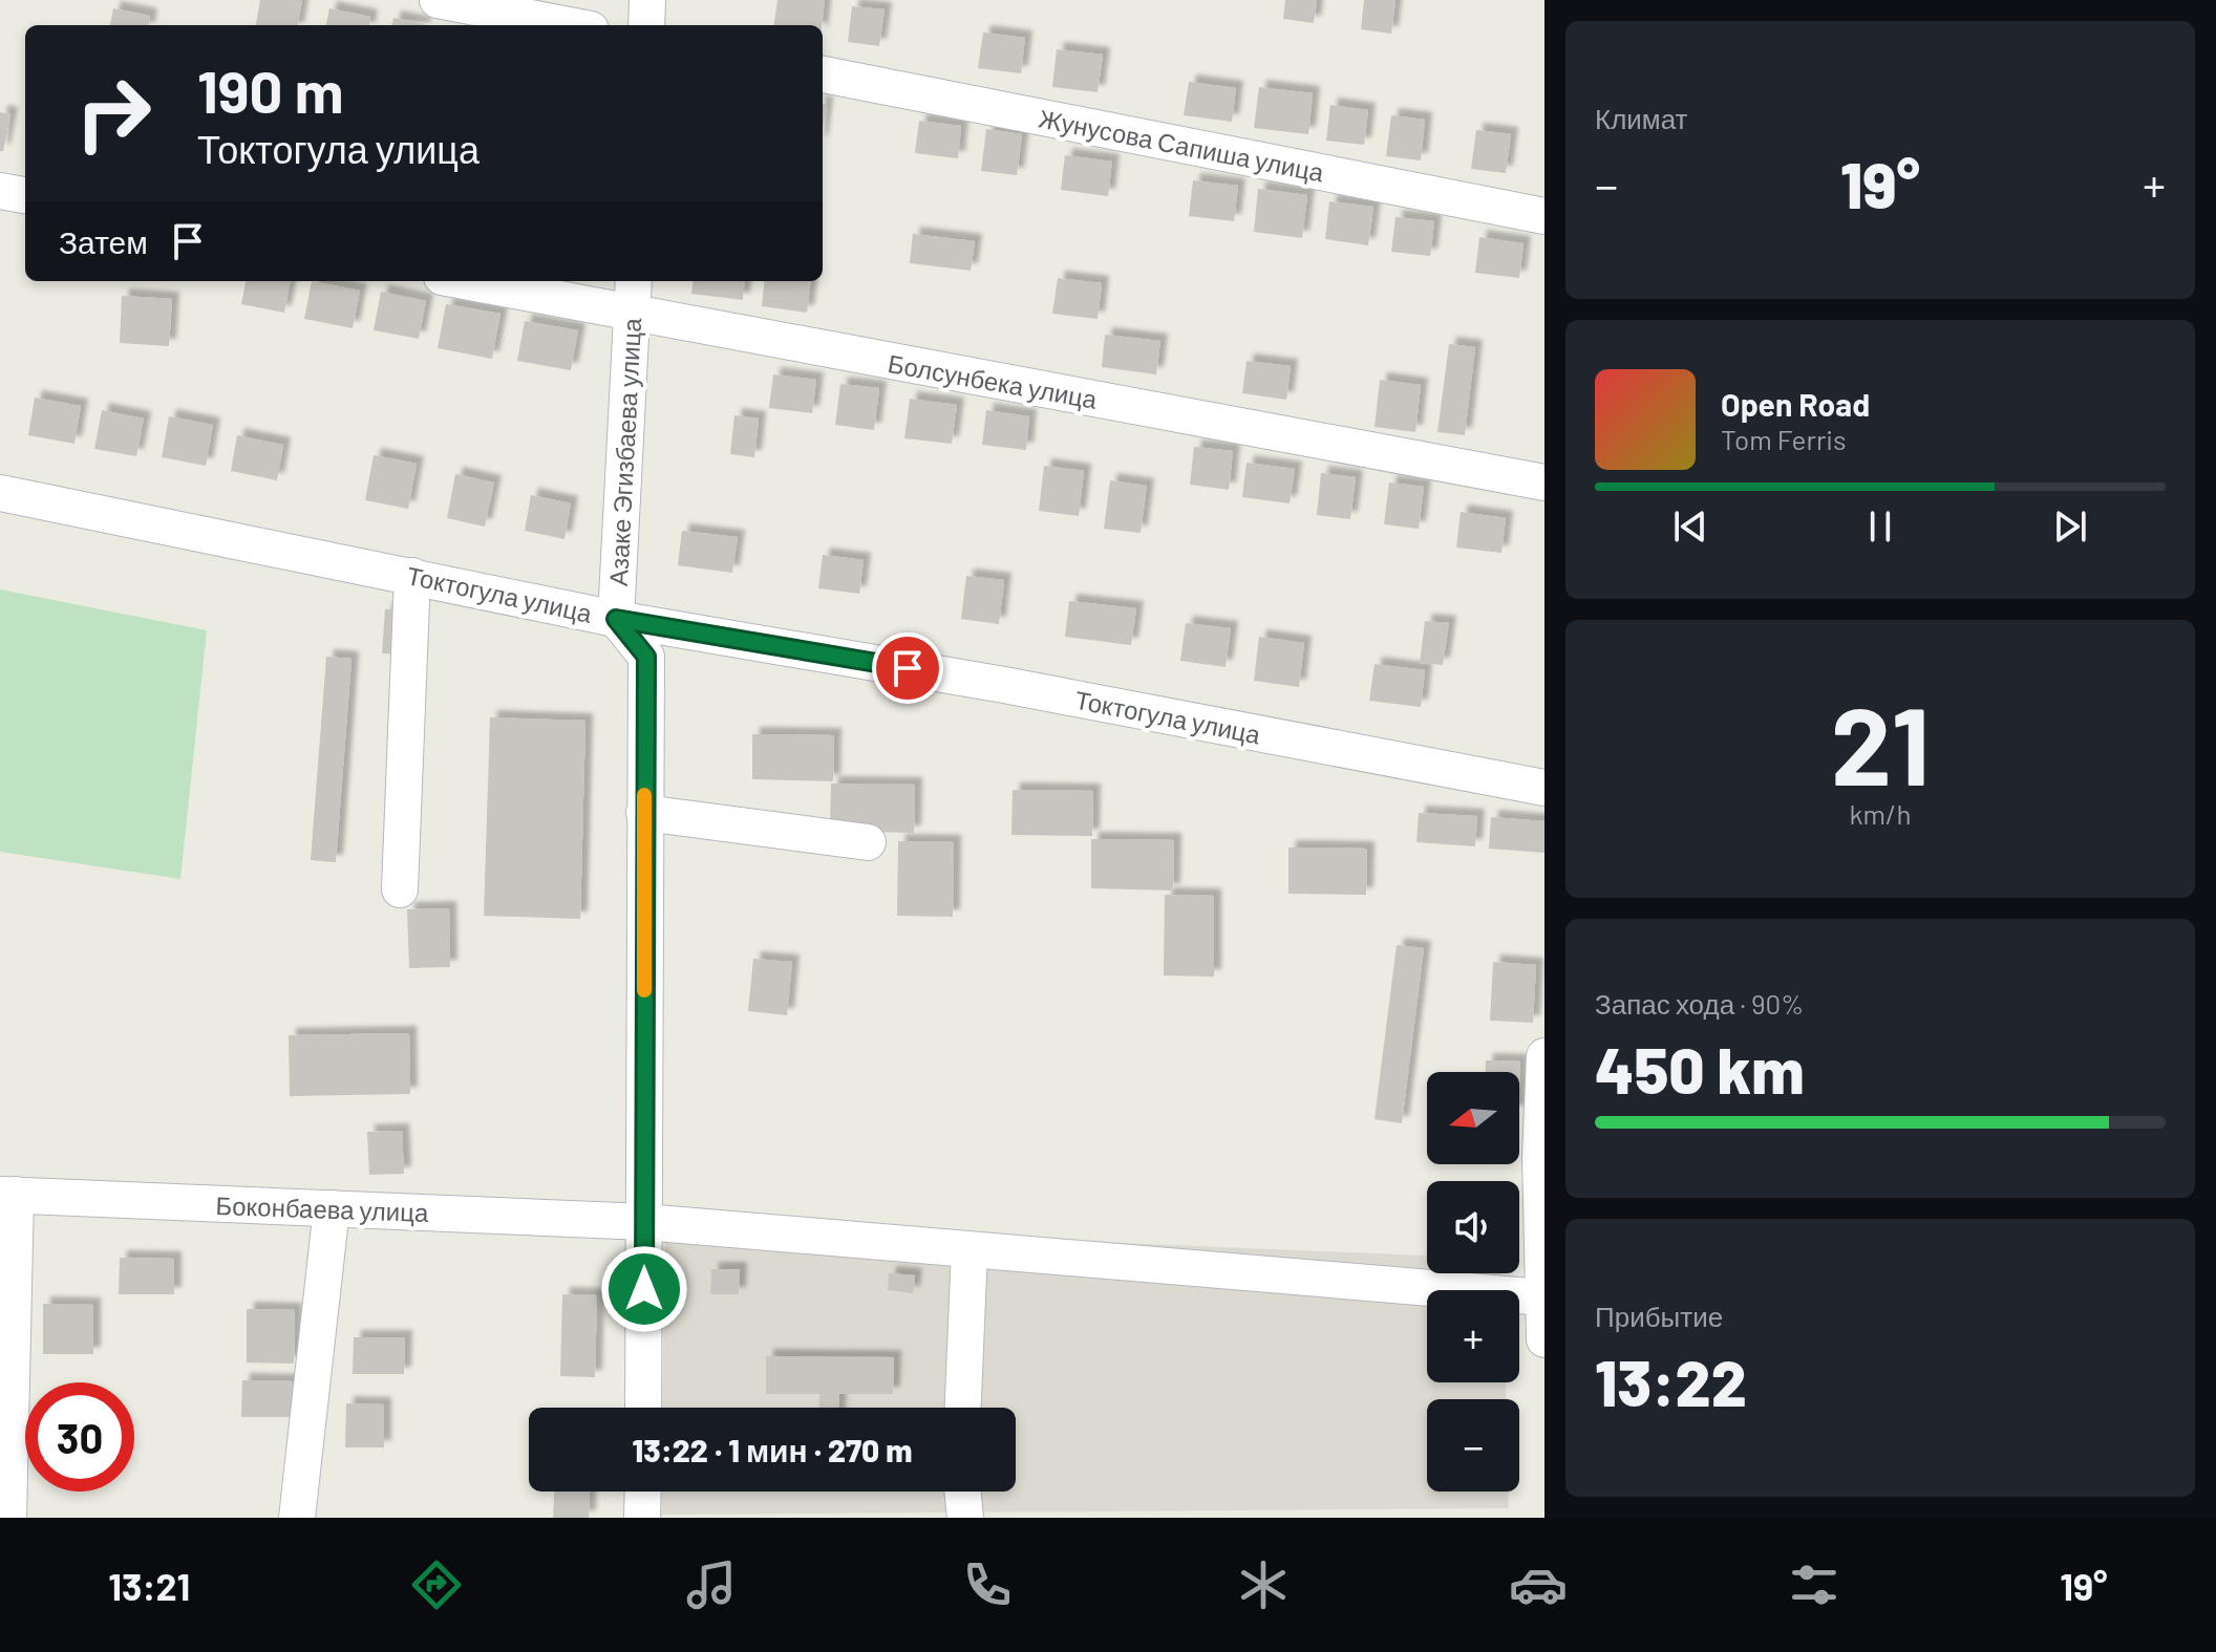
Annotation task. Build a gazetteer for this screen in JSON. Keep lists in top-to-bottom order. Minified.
{"streets":{"street":["Жунусова Сапиша улица","Болсунбека улица","Азаке Эгизбаева улица","Токтогула улица","Боконбаева улица"]},"crossings":[["Болсунбека улица","Азаке Эгизбаева улица"],["Азаке Эгизбаева улица","Токтогула улица"],["Азаке Эгизбаева улица","Боконбаева улица"]],"north":"left","page":{"tile":["Климат",["21","km/h"],["Запас хода · 90%","450 km"],["Прибытие","13:22"]],"turn":["190 m","Токтогула улица"],"heat":["−","19°","+"],"then":"Затем","song":["Open Road","Tom Ferris"],"map_buttons":["+","−"],"limit":"30","trip":"13:22 · 1 мин · 270 m","tabs":["13:21","19°"]}}
